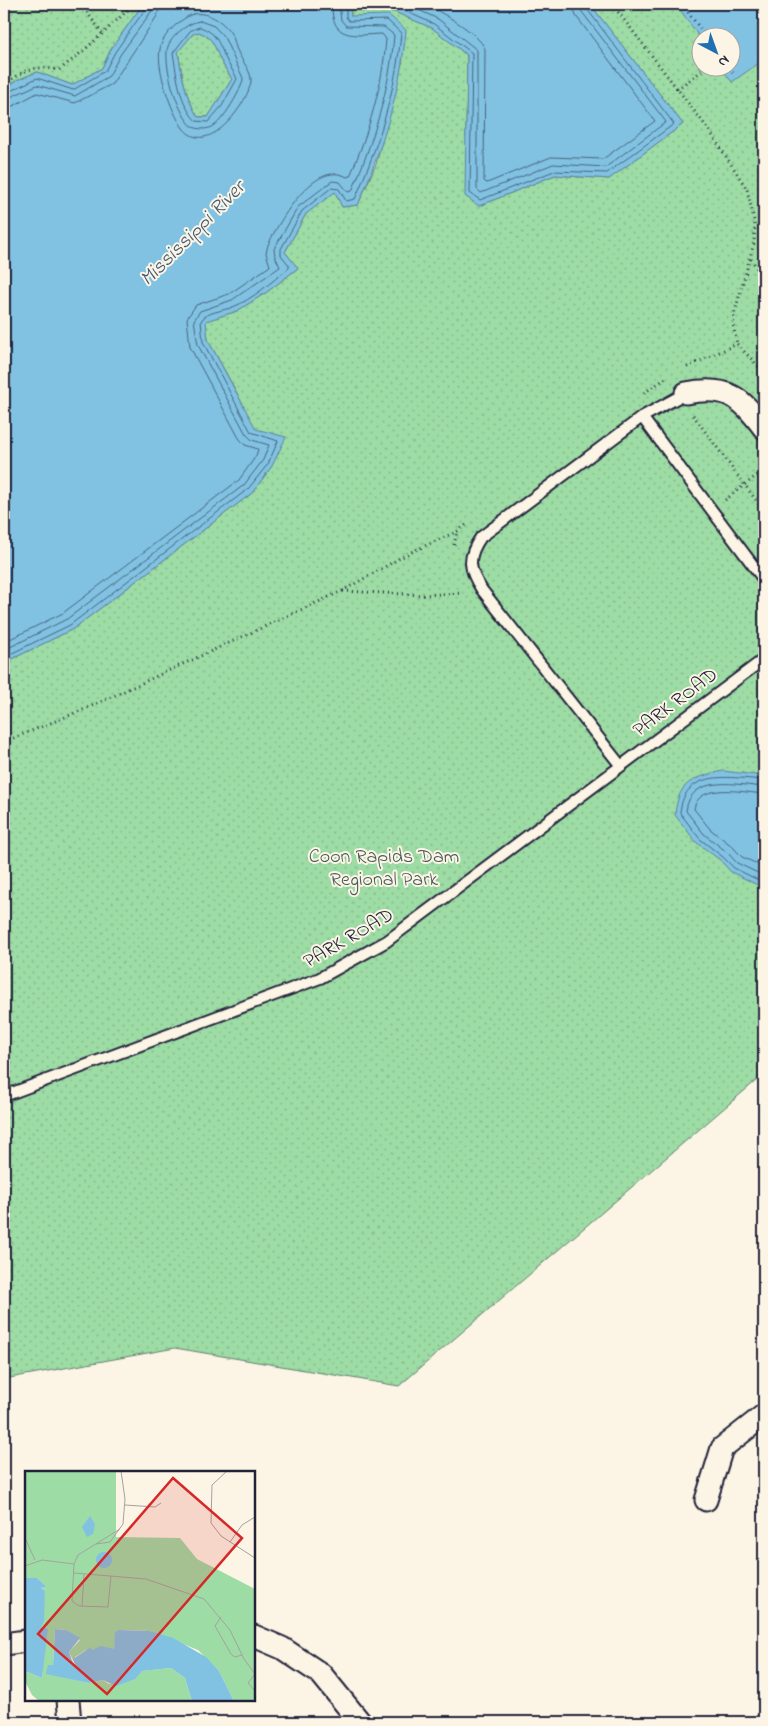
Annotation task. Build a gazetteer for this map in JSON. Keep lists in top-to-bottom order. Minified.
{"streets":{"lane":["PARK ROAD"]},"water":["Mississippi River"],"parks":["Coon Rapids Dam Regional Park"],"north":"bottom right"}
